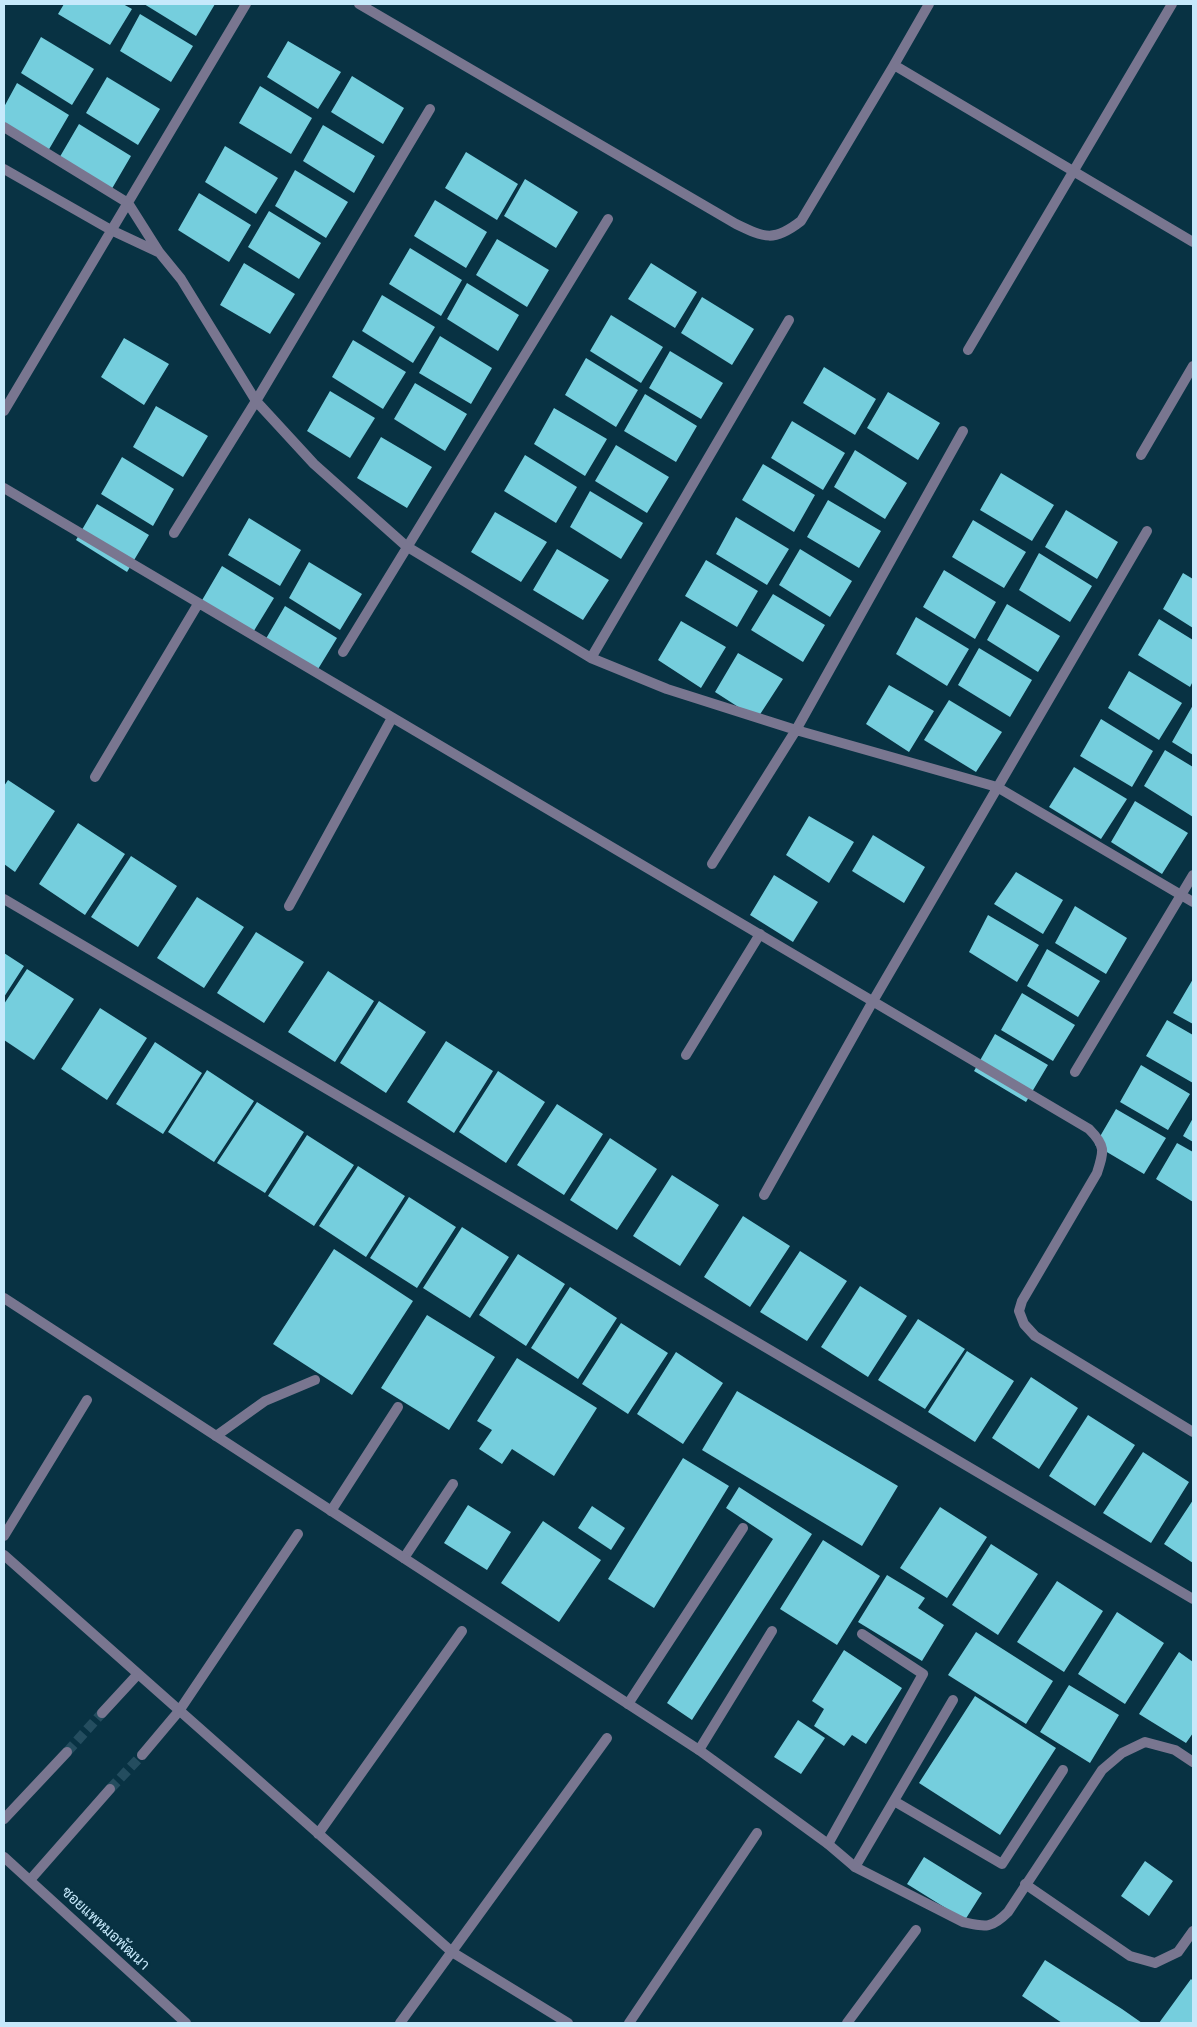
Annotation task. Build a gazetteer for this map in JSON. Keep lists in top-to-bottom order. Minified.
{"streets":{"street":["ซอยแพหมอพัฒนา"]}}
